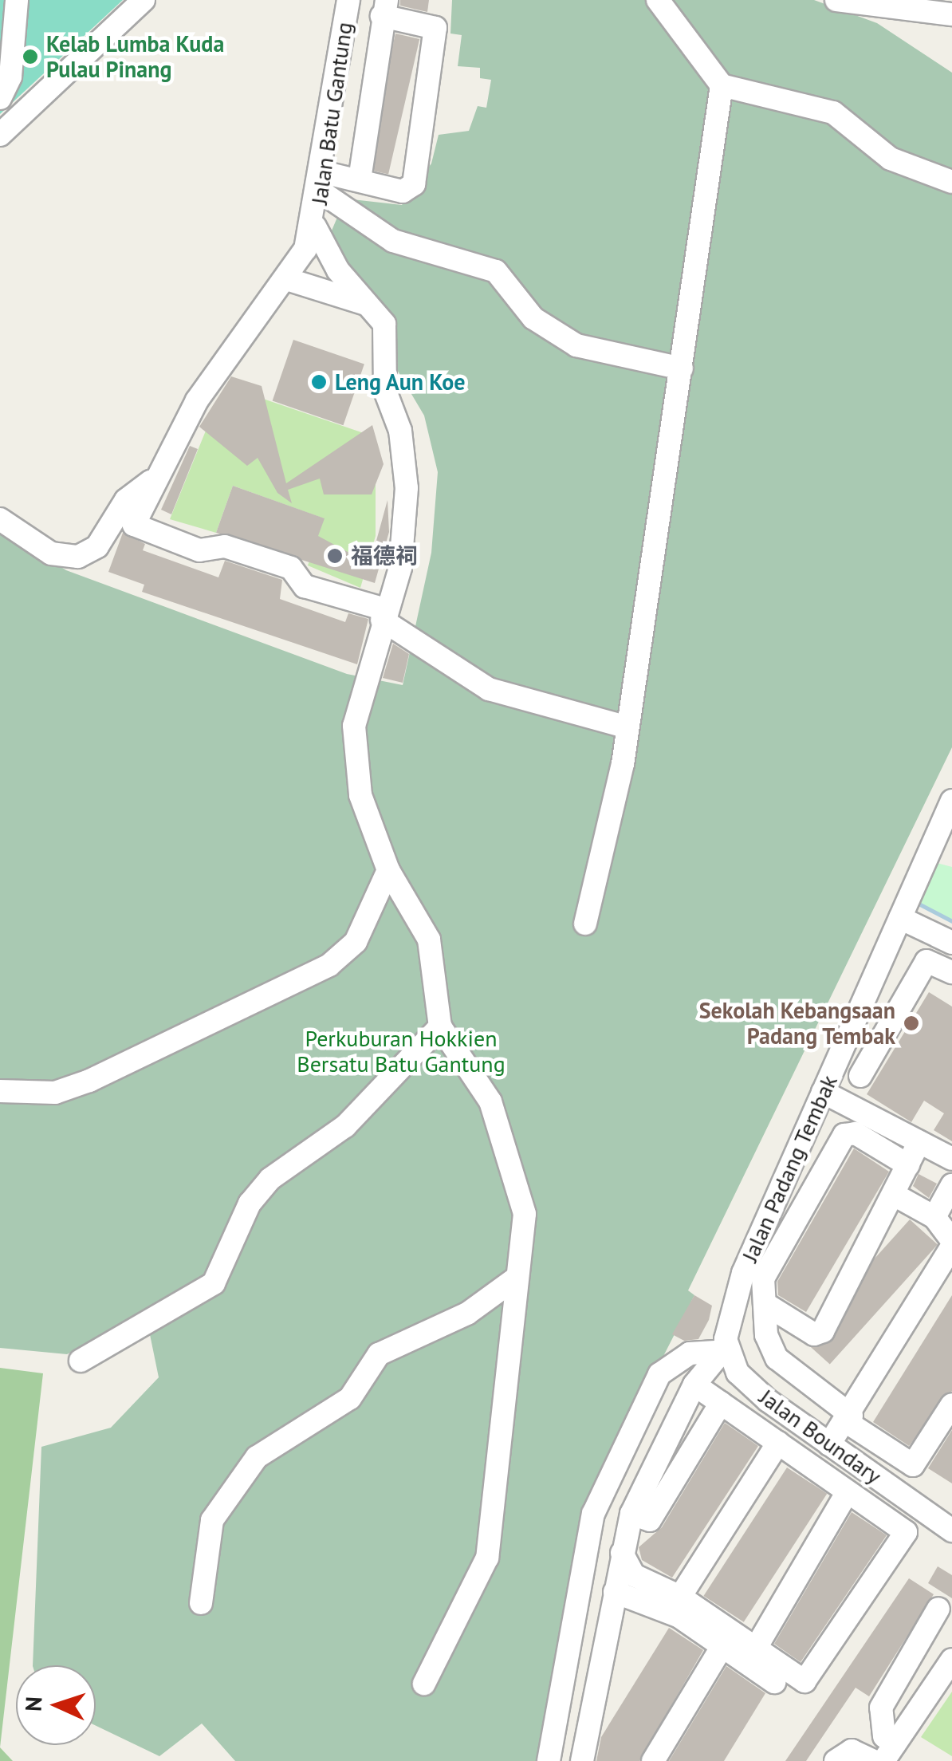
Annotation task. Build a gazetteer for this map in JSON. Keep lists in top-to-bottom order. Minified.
{"streets":{"street":["Jalan Batu Gantung","Jalan Padang Tembak","Jalan Boundary"]},"parks":["Perkuburan Hokkien Bersatu Batu Gantung"],"places":["Kelab Lumba Kuda Pulau Pinang","Leng Aun Koe","福德祠","Sekolah Kebangsaan Padang Tembak"],"north":"left"}
